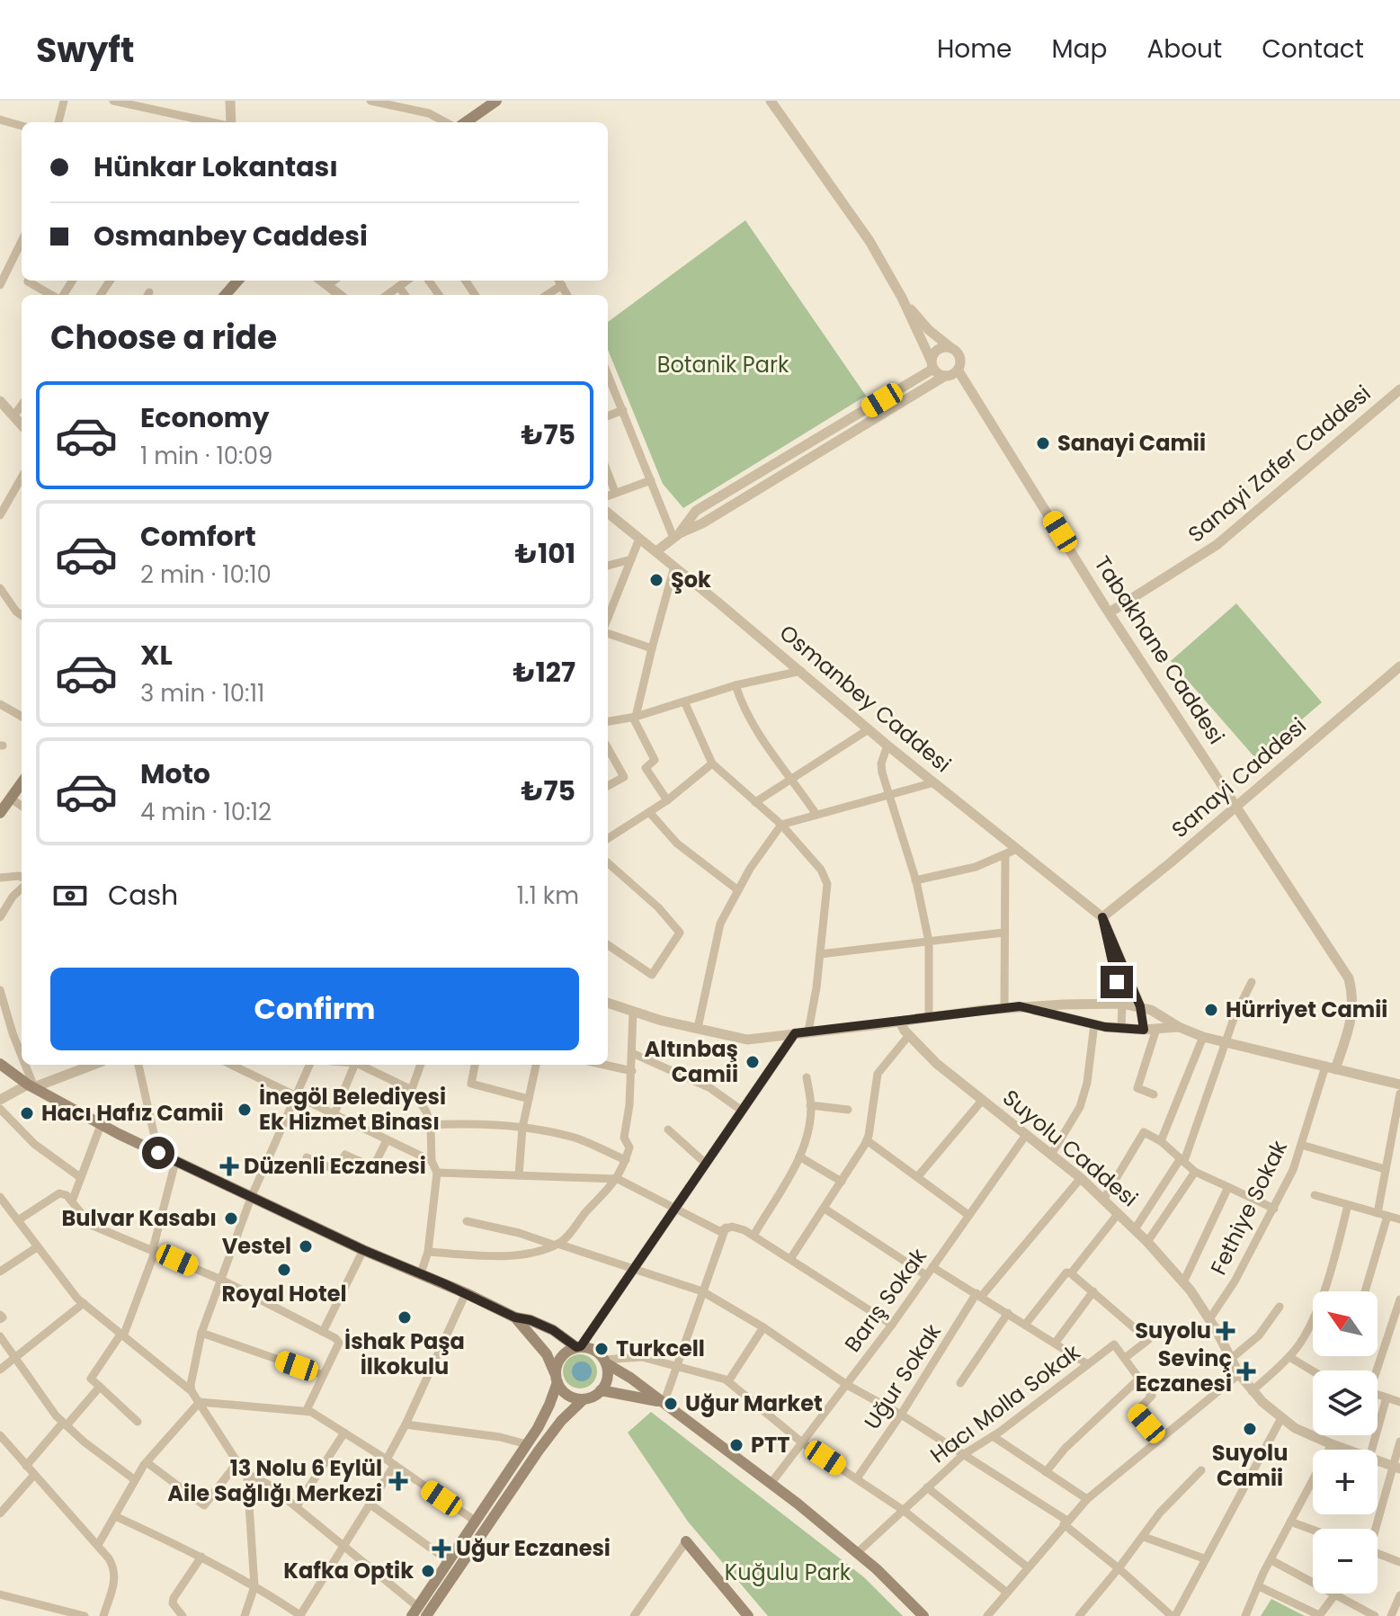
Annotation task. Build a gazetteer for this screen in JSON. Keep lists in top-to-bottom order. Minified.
{"streets":{"street":["Sanayi Zafer Caddesi","Tabakhane Caddesi","Osmanbey Caddesi","Sanayi Caddesi","Suyolu Caddesi","Fethiye Sokak","Barış Sokak","Uğur Sokak","Hacı Molla Sokak"]},"crossings":[["Sanayi Zafer Caddesi","Tabakhane Caddesi"],["Tabakhane Caddesi","Sanayi Caddesi"],["Tabakhane Caddesi","Fethiye Sokak"],["Osmanbey Caddesi","Sanayi Caddesi"],["Suyolu Caddesi","Fethiye Sokak"],["Suyolu Caddesi","Barış Sokak"],["Suyolu Caddesi","Uğur Sokak"]],"parks":["Botanik Park","Kuğulu Park"],"places":{"other":["Sanayi Camii","Şok","Hürriyet Camii","Altınbaş Camii","İnegöl Belediyesi Ek Hizmet Binası","Hacı Hafız Camii","Bulvar Kasabı","Vestel","Royal Hotel","İshak Paşa İlkokulu","Turkcell","Uğur Market","Suyolu Camii","PTT","Kafka Optik"],"health":["Düzenli Eczanesi","Suyolu","Sevinç Eczanesi","13 Nolu 6 Eylül Aile Sağlığı Merkezi","Uğur Eczanesi"]},"north":"top left","page":{"header":"Swyft","nav":["Home","Map","About","Contact"],"banner":["Hünkar Lokantası","Osmanbey Caddesi"],"heading":"Choose a ride","list":[{"name":"Economy","note":"1 min · 10:09","value":"₺75"},{"name":"Comfort","note":"2 min · 10:10","value":"₺101"},{"name":"XL","note":"3 min · 10:11","value":"₺127"},{"name":"Moto","note":"4 min · 10:12","value":"₺75"}],"pay":["Cash","1.1 km"],"buttons":"Confirm","map_buttons":["+","−"]}}
